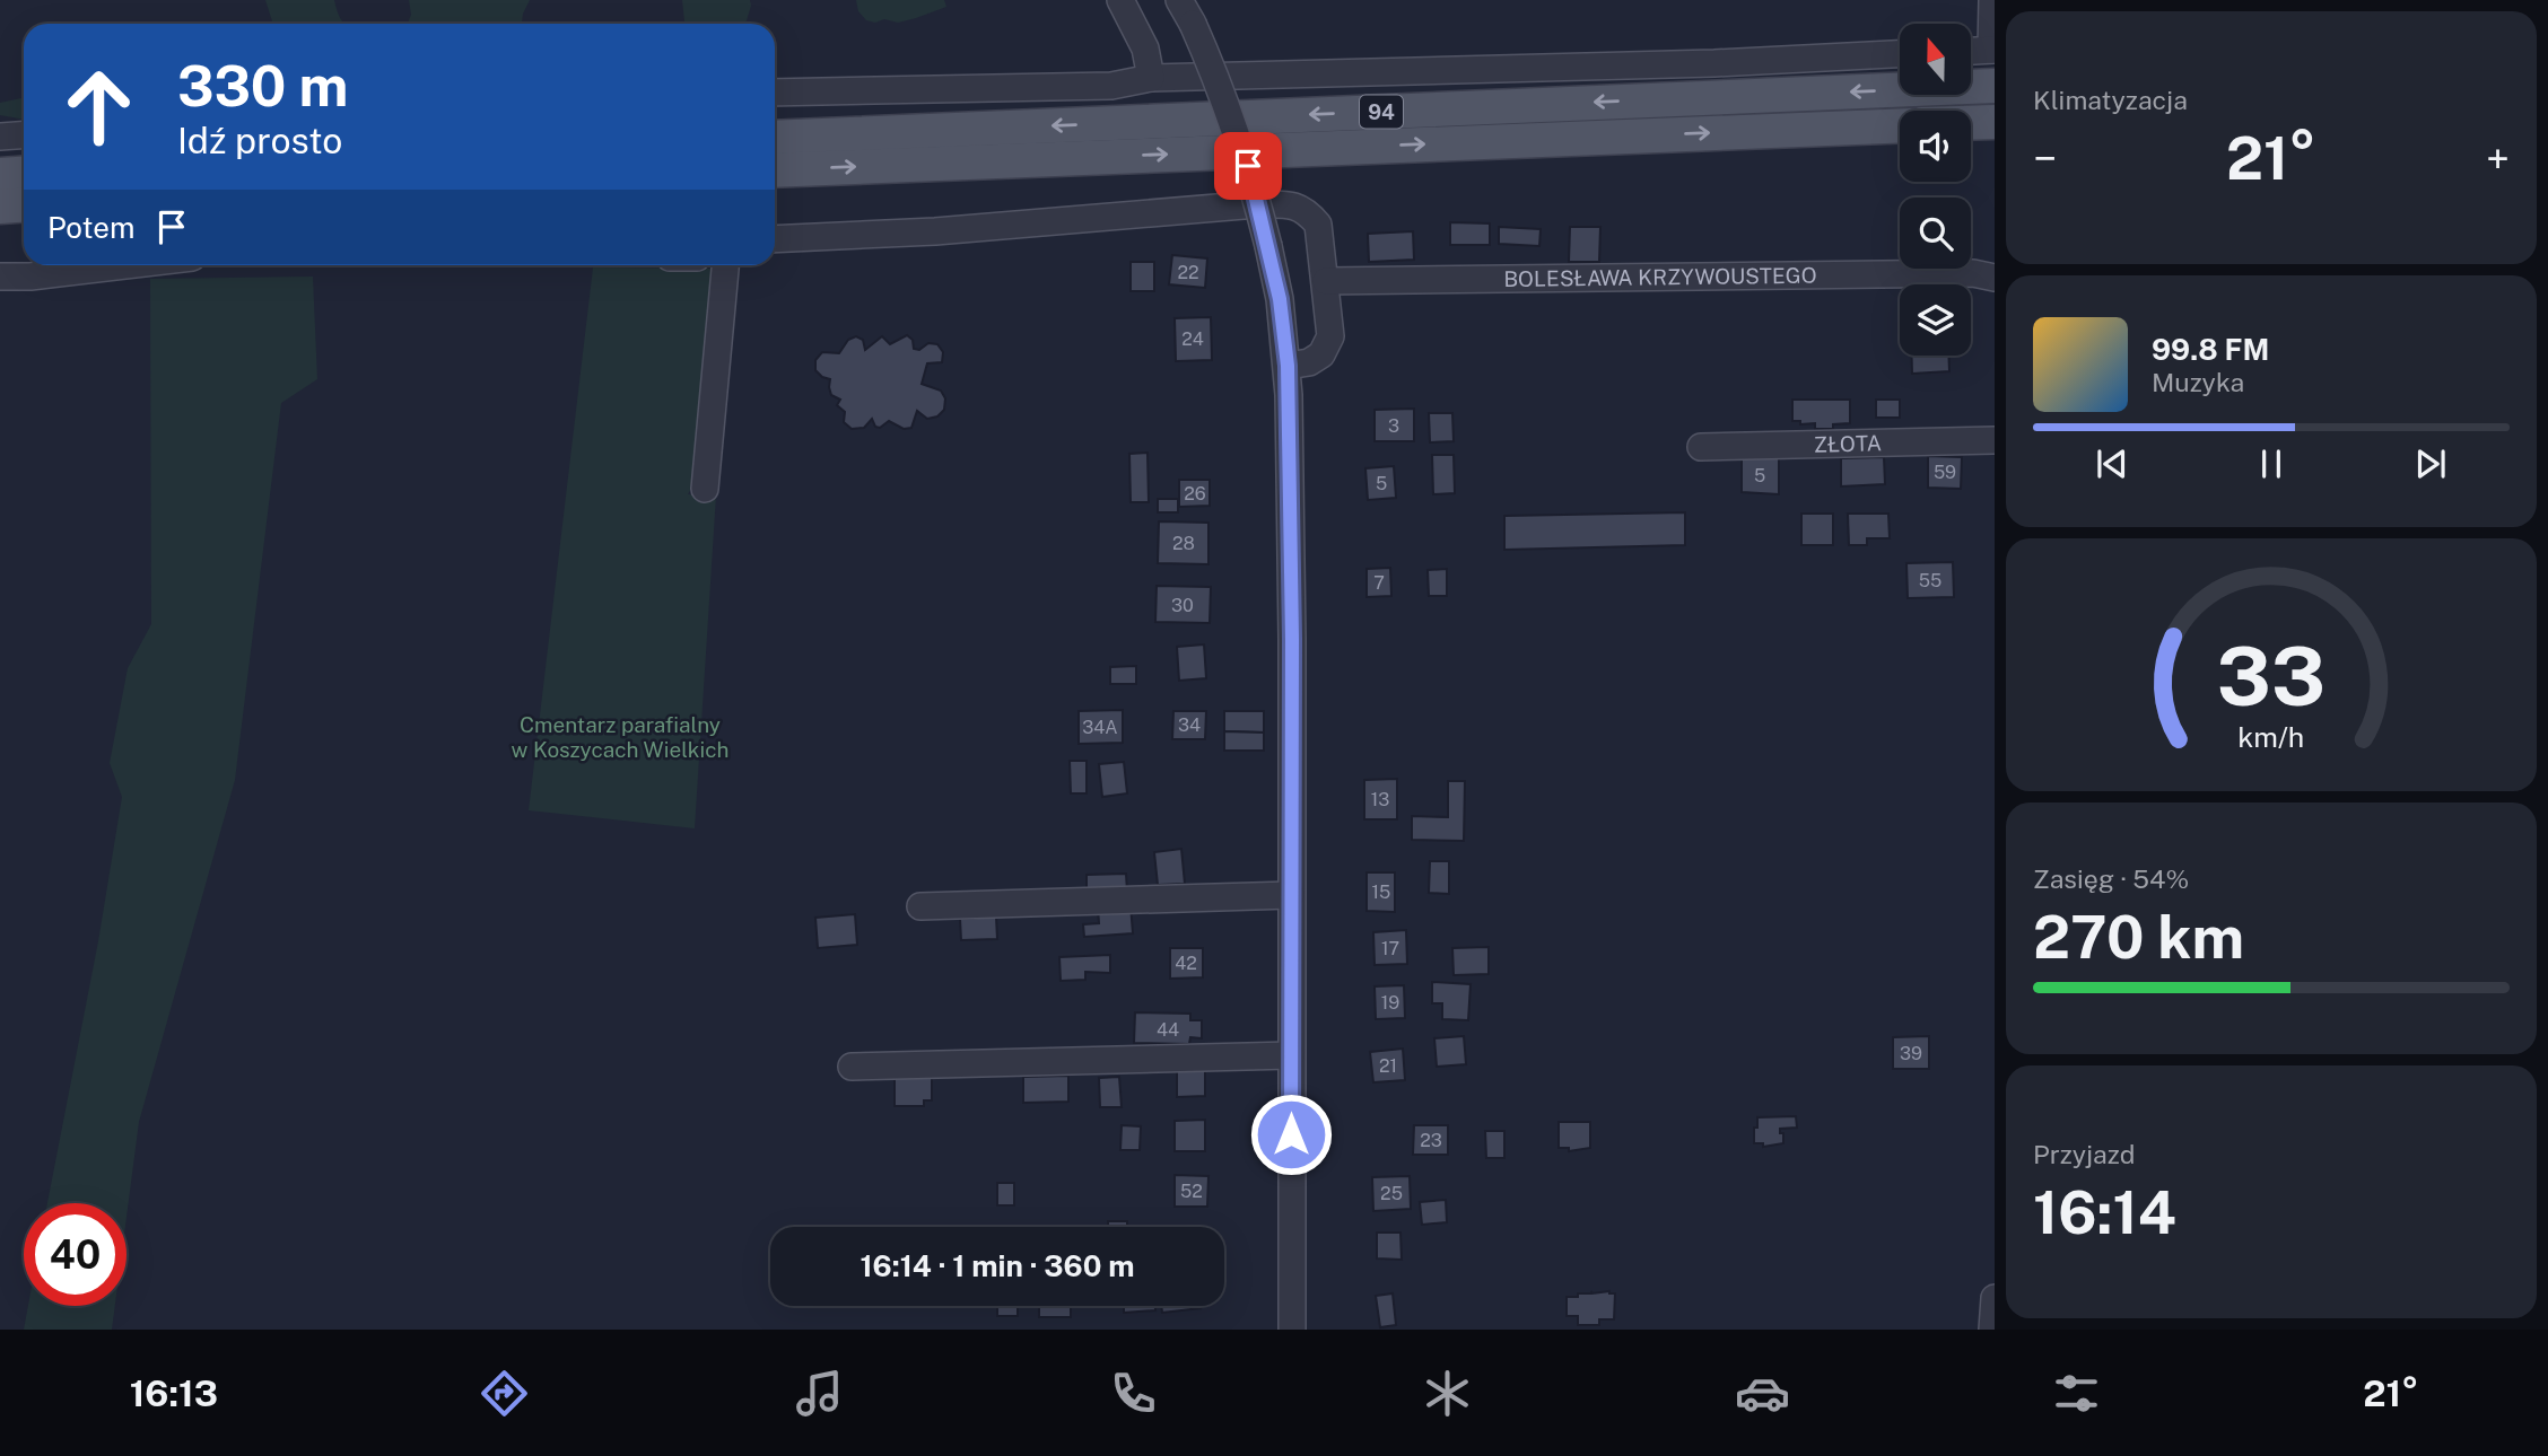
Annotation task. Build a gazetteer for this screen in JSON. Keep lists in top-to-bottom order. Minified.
{"streets":{"main road":["94"],"street":["BOLESŁAWA KRZYWOUSTEGO","ZŁOTA"]},"parks":["Cmentarz parafialny w Koszycach Wielkich"],"house_numbers":["22","24","3","59","5","5","26","28","55","7","30","34","34A","13","15","17","42","19","44","39","21","23","52","25"],"north":"top","page":{"tile":["Klimatyzacja",["Zasięg · 54%","270 km"],["Przyjazd","16:14"]],"turn":["330 m","Idź prosto"],"heat":["−","21°","+"],"then":"Potem","song":["99.8 FM","Muzyka"],"limit":"40","trip":"16:14 · 1 min · 360 m","tabs":["16:13","21°"],"gauge":["33","km/h"]}}
